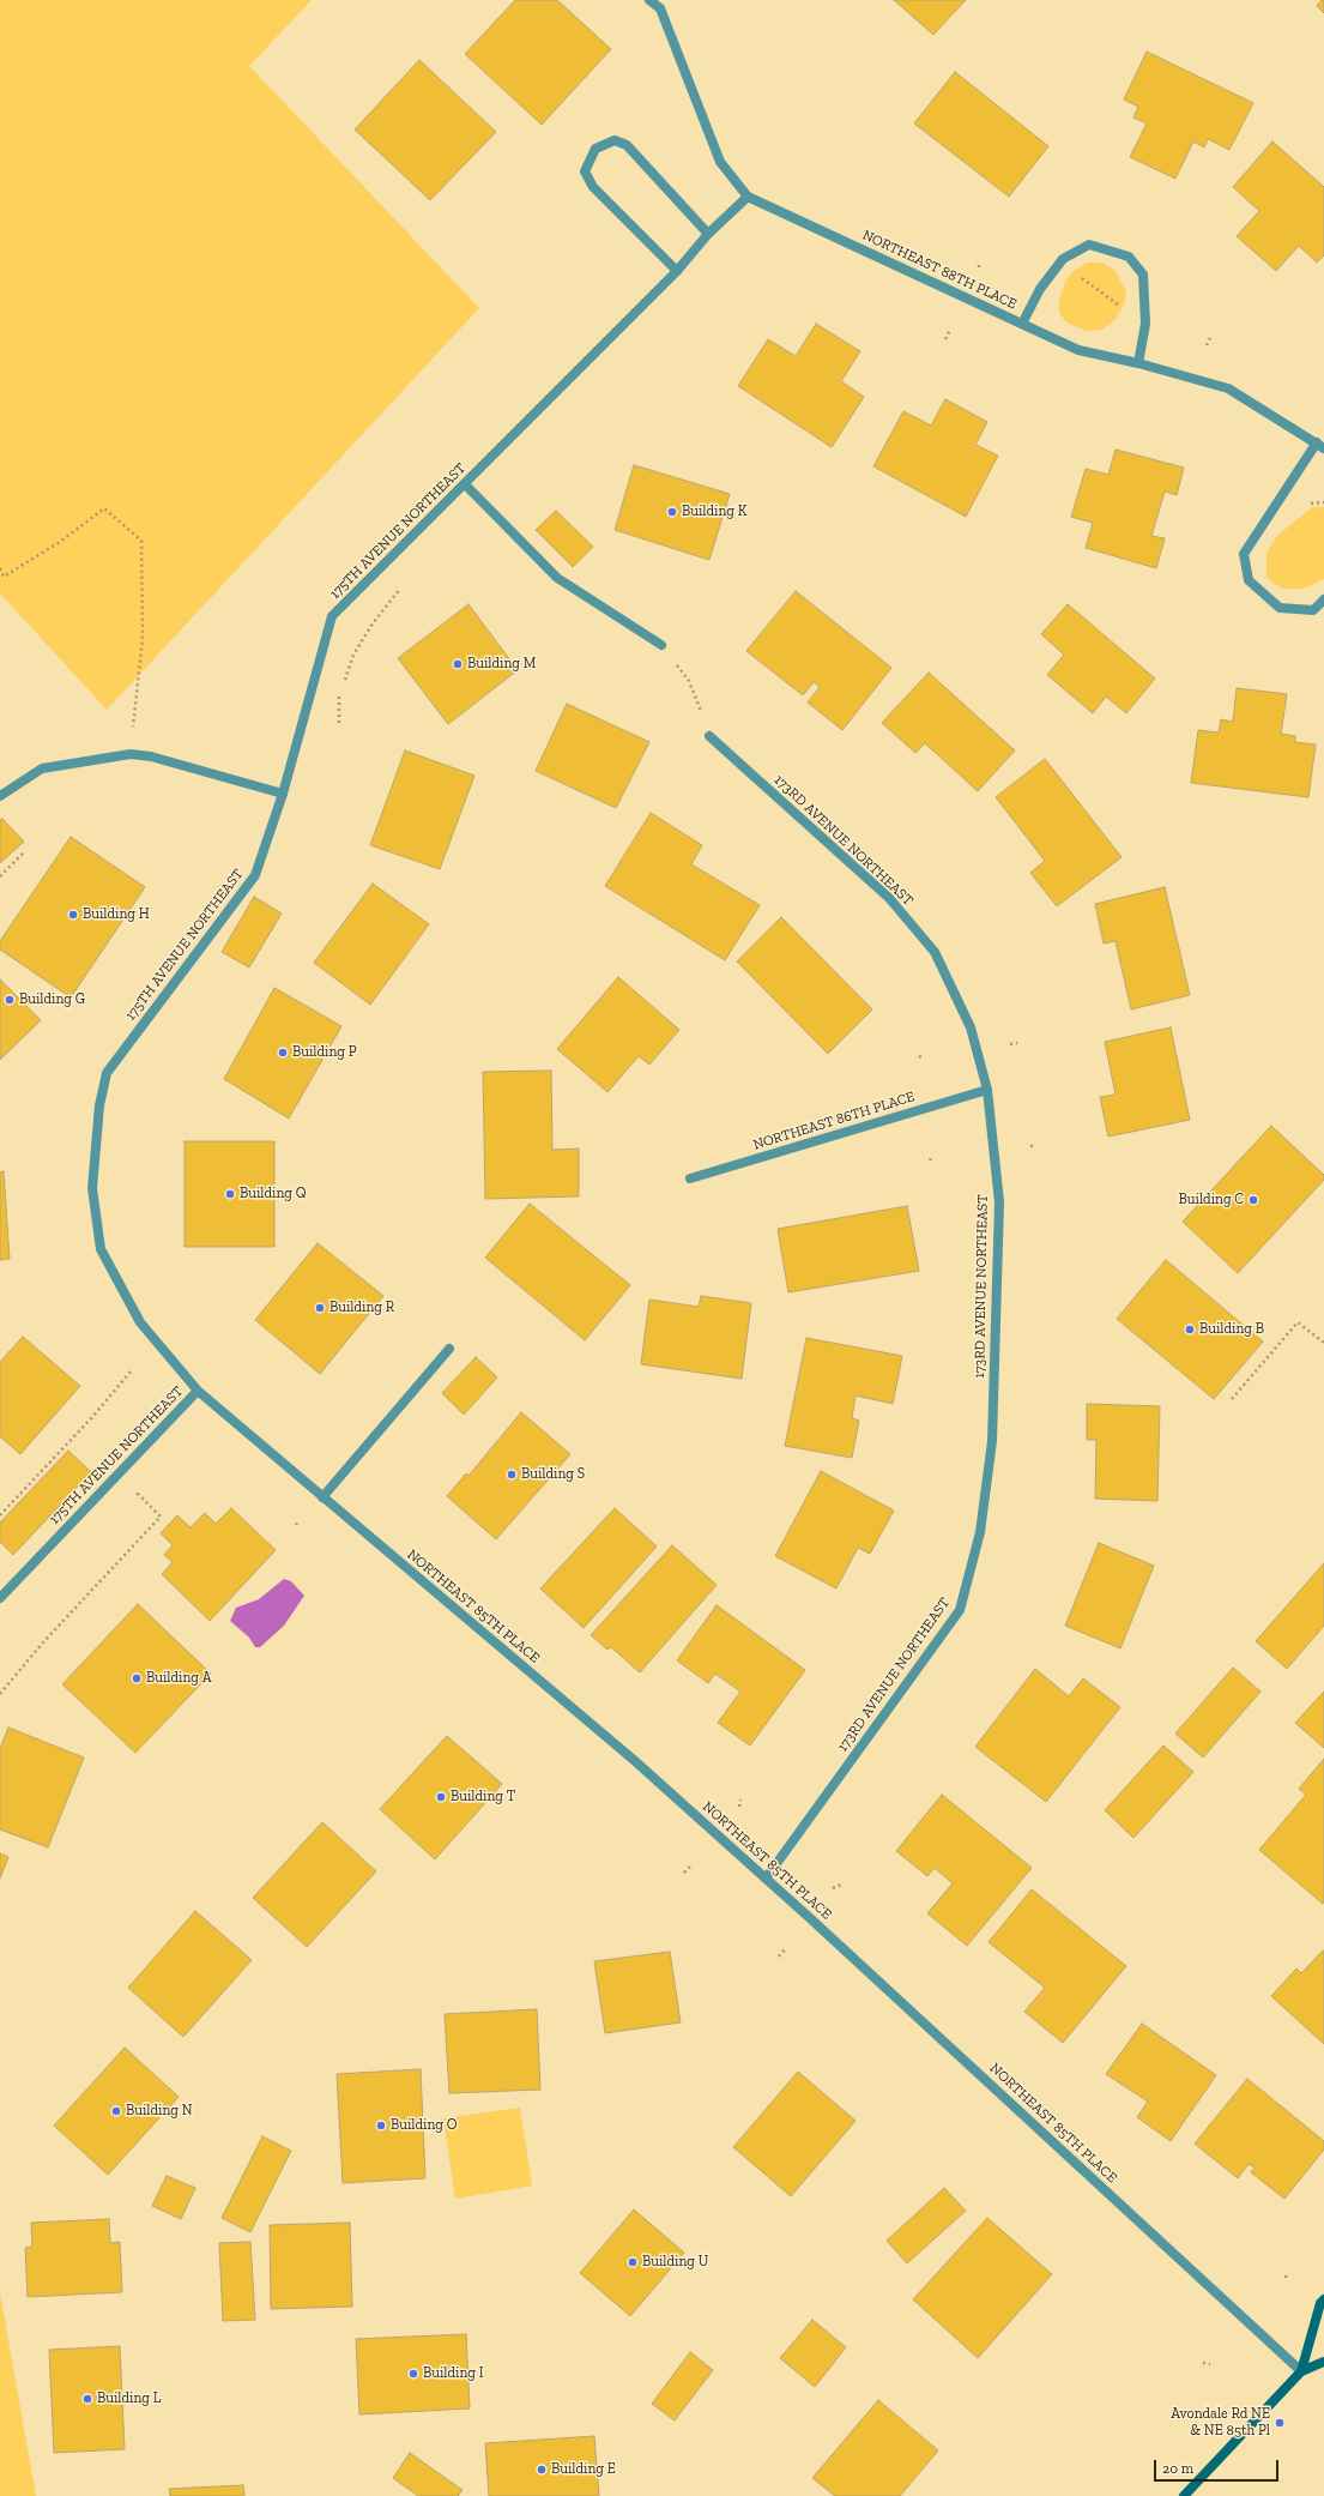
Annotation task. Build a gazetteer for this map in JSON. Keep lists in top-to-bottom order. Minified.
{"streets":{"street":["NORTHEAST 88TH PLACE","175TH AVENUE NORTHEAST","173RD AVENUE NORTHEAST","NORTHEAST 86TH PLACE","NORTHEAST 85TH PLACE"]},"crossings":[["NORTHEAST 88TH PLACE","175TH AVENUE NORTHEAST"],["175TH AVENUE NORTHEAST","NORTHEAST 85TH PLACE"],["173RD AVENUE NORTHEAST","NORTHEAST 86TH PLACE"],["173RD AVENUE NORTHEAST","NORTHEAST 85TH PLACE"]],"places":["Building K","Building M","Building H","Building G","Building P","Building Q","Building C","Building R","Building B","Building S","Building A","Building T","Building N","Building O","Building U","Building I","Building L","Avondale Rd NE & NE 85th Pl","Building E"],"scale_bar":"20 m"}
